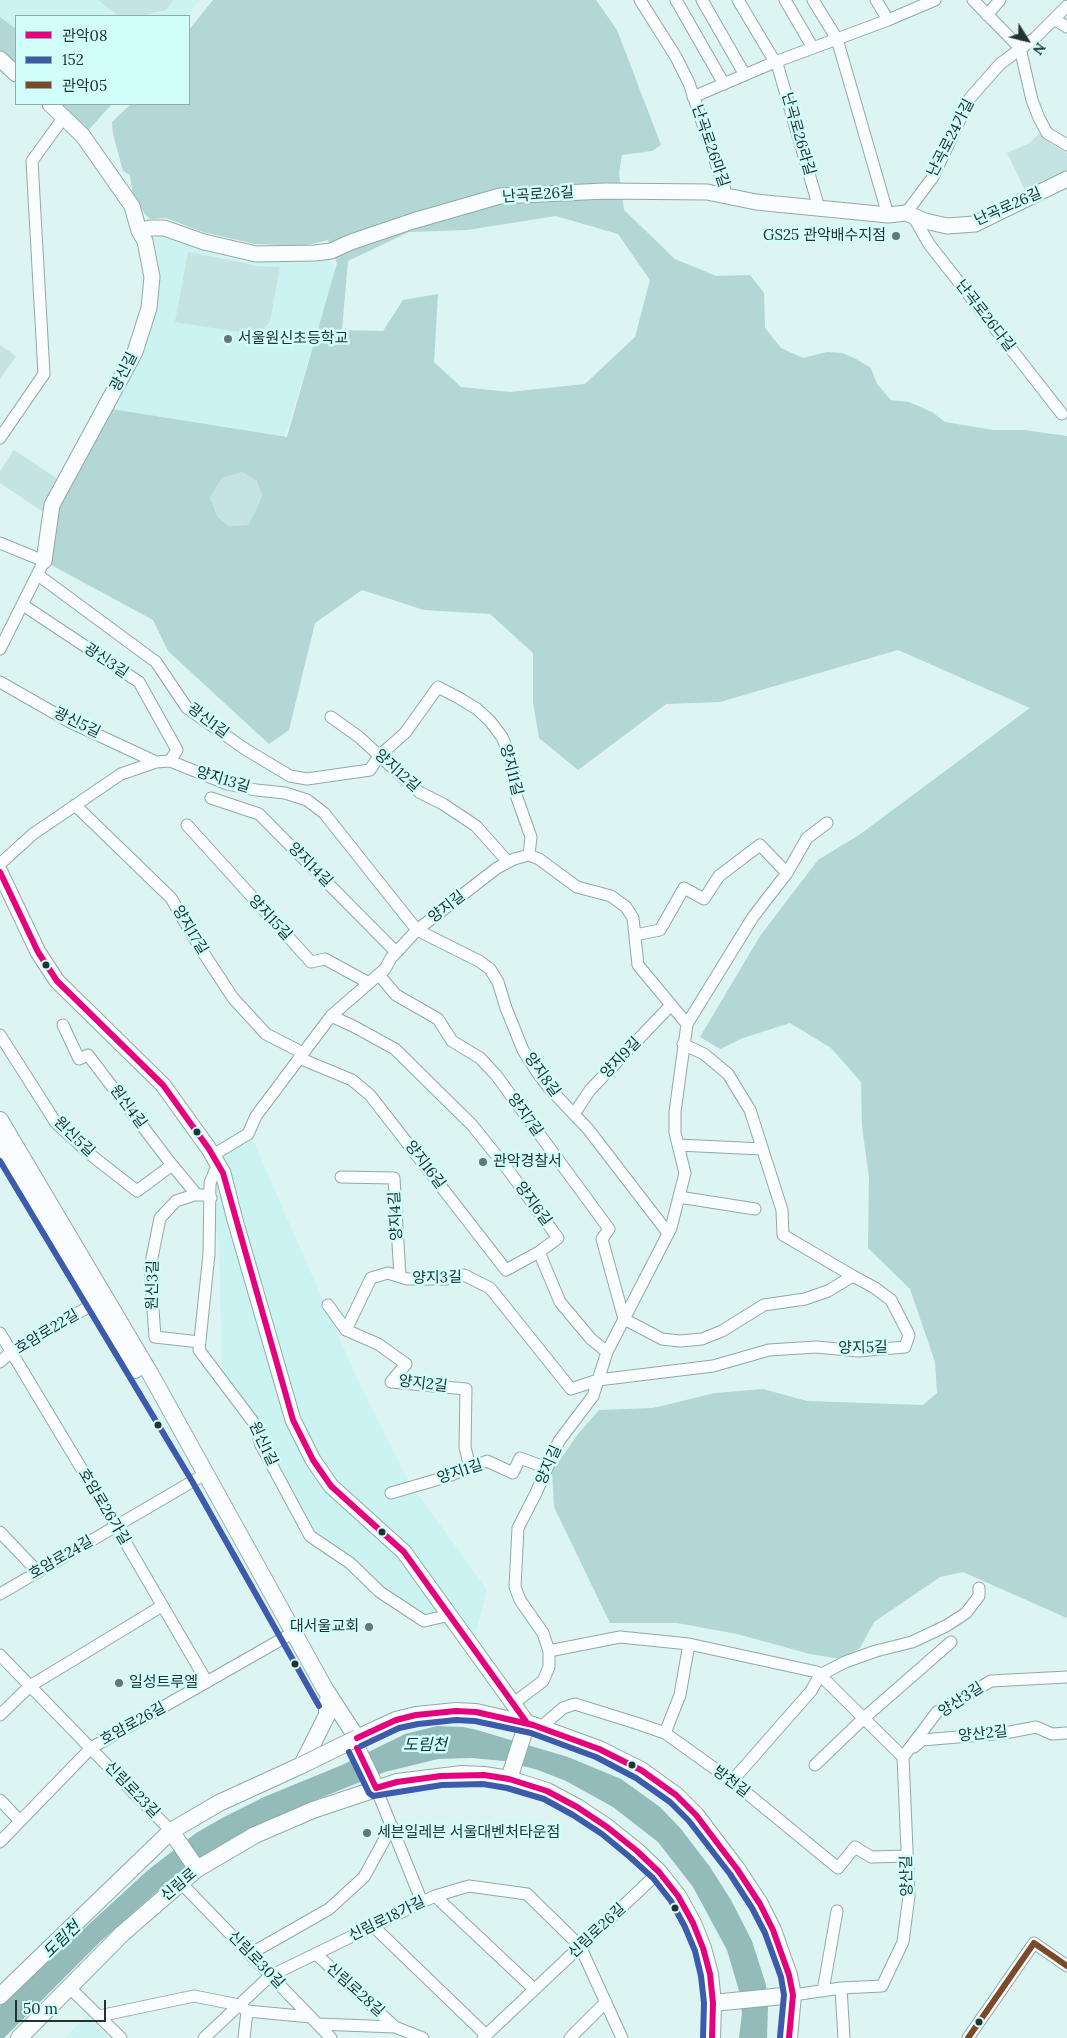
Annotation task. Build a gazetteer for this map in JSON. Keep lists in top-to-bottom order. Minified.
{"streets":{"main road":["신림로"],"street":["난곡로26라길","난곡로24가길","난곡로26마길","난곡로26길","난곡로26다길","광신길","광신3길","광신1길","광신5길","양지11길","양지12길","양지13길","양지14길","양지길","양지15길","양지17길","양지9길","양지8길","원신4길","양지7길","원신5길","양지16길","양지6길","양지4길","양지3길","원신3길","호암로22길","양지5길","양지2길","원신1길","양지1길","호암로26가길","호암로24길","양산3길","호암로26길","양산2길","방천길","신림로23길","양산길","신림로18가길","신림로26길","신림로30길","신림로28길"]},"crossings":[["난곡로26라길","난곡로26길"],["난곡로24가길","난곡로26길"],["난곡로24가길","난곡로26다길"],["난곡로26마길","난곡로26길"],["난곡로26길","난곡로26다길"],["난곡로26길","광신길"],["광신길","광신3길"],["광신길","광신1길"],["광신3길","양지13길"],["광신1길","양지11길"],["광신1길","양지12길"],["광신5길","양지13길"],["양지11길","양지12길"],["양지11길","양지길"],["양지12길","양지길"],["양지13길","양지길"],["양지13길","양지17길"],["양지13길","양지8길"],["양지14길","양지길"],["양지길","양지15길"],["양지길","양지17길"],["양지길","양지8길"],["양지길","양지7길"],["양지길","양지16길"],["양지길","양지6길"],["양지길","양지3길"],["양지길","양지5길"],["양지길","원신1길"],["양지길","양지1길"],["양지17길","양지16길"],["양지9길","양지8길"],["원신4길","원신5길"],["원신4길","원신3길"],["양지16길","양지6길"],["양지4길","양지3길"],["양지3길","양지5길"],["양지3길","양지2길"],["원신3길","원신1길"],["호암로22길","호암로26가길"],["양지2길","양지1길"],["호암로26가길","호암로24길"],["호암로26가길","호암로26길"],["양산3길","양산2길"],["양산3길","양산길"],["호암로26길","신림로23길"],["양산2길","양산길"],["방천길","양산길"],["신림로","신림로26길"],["신림로","신림로30길"],["신림로18가길","신림로26길"],["신림로18가길","신림로30길"],["신림로18가길","신림로28길"],["신림로30길","신림로28길"]],"water":["도림천"],"places":["GS25 관악배수지점","서울원신초등학교","관악경찰서","대서울교회","일성트루엘","세븐일레븐 서울대벤처타운점"],"lines":["transit line 관악08","transit line 152","transit line 관악05"],"legend":["관악08","152","관악05"],"scale_bar":"50 m","north":"bottom right"}
